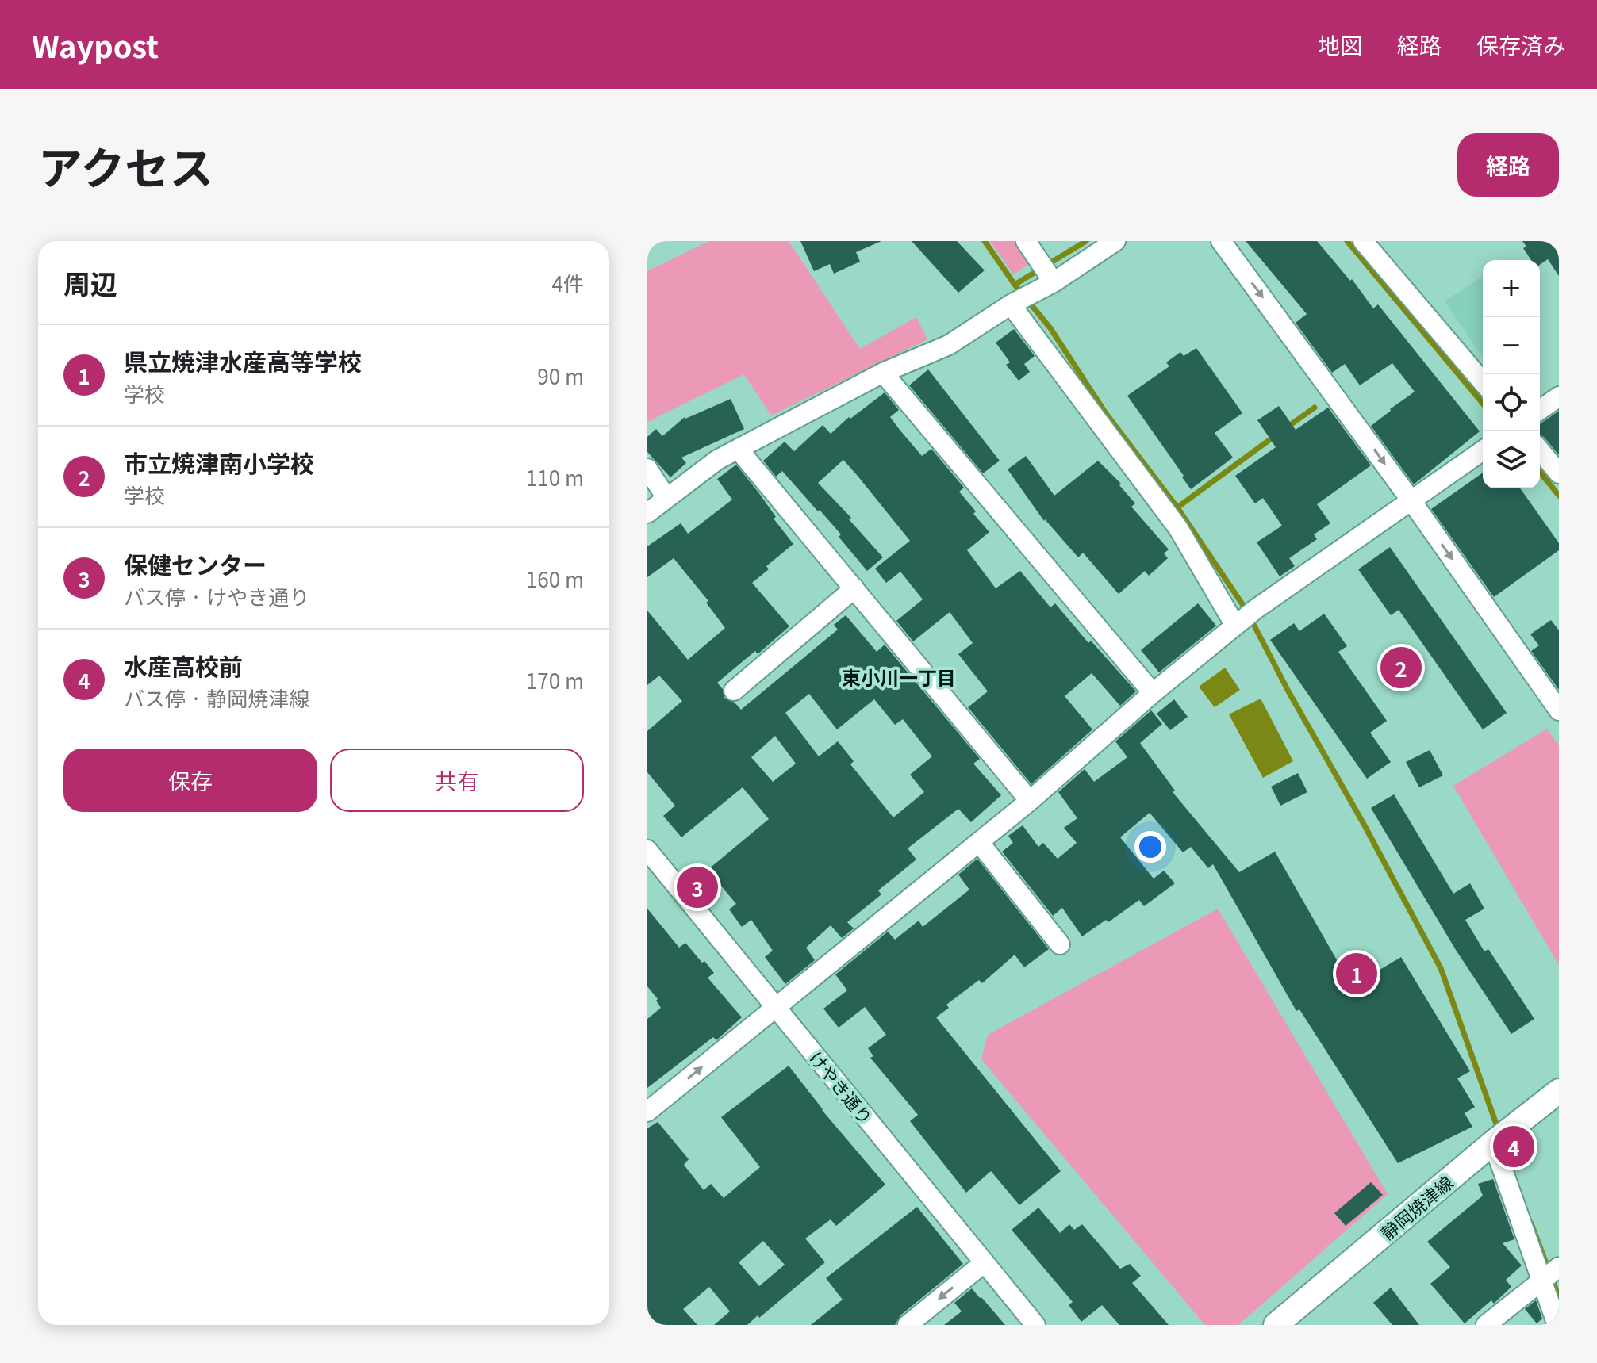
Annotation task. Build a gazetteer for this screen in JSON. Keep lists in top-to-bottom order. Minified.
{"streets":{"main road":["静岡焼津線"],"street":["けやき通り"]},"districts":["東小川一丁目"],"page":{"header":"Waypost","nav":["地図","経路","保存済み"],"title":"アクセス","buttons":["経路",["保存","共有"]],"heading":["周辺","4件"],"map_buttons":["+","−"],"list":[{"mark":"1","name":"県立焼津水産高等学校","note":"学校","value":"90 m"},{"mark":"2","name":"市立焼津南小学校","note":"学校","value":"110 m"},{"mark":"3","name":"保健センター","note":"バス停 · けやき通り","value":"160 m"},{"mark":"4","name":"水産高校前","note":"バス停 · 静岡焼津線","value":"170 m"}],"pins":["2","3","1","4"]}}
